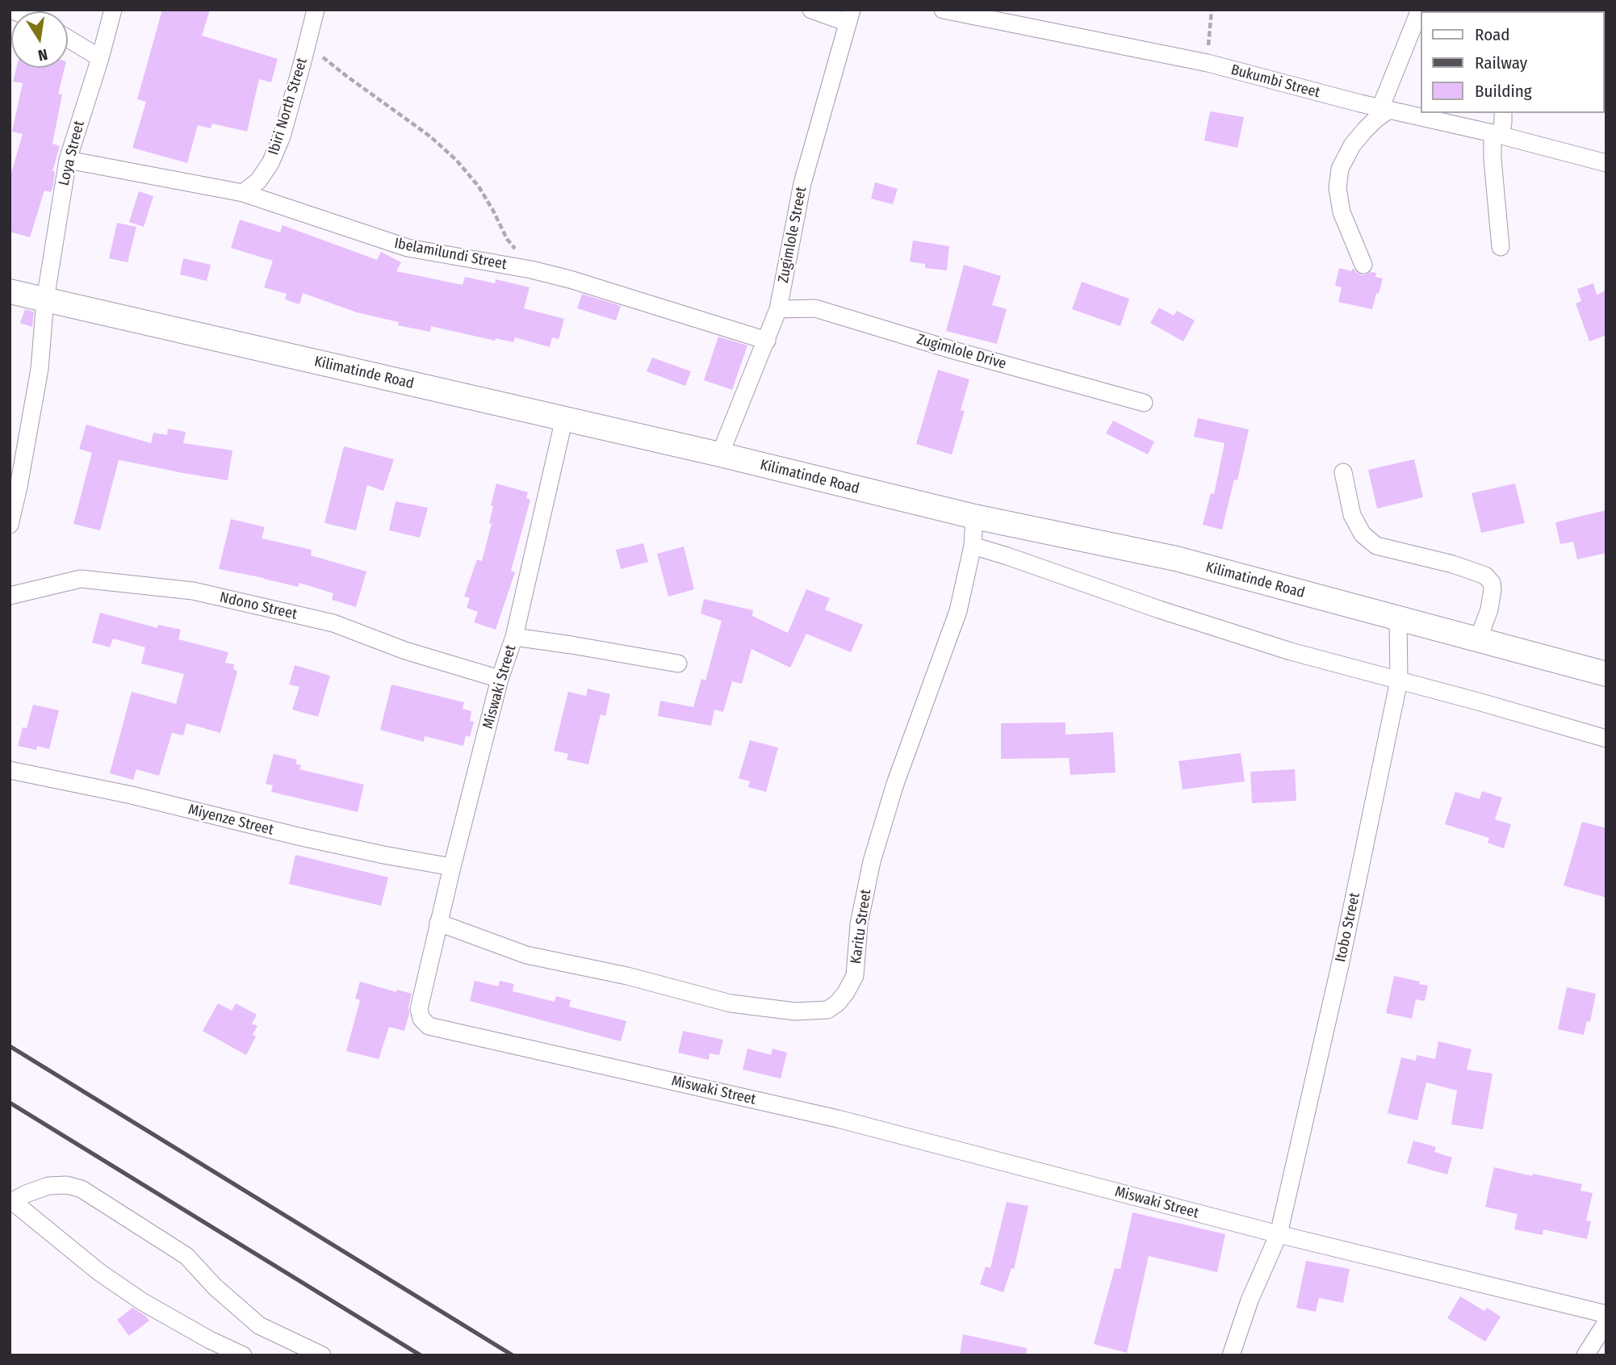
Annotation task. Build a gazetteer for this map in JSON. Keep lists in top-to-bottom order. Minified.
{"streets":{"main road":["Kilimatinde Road"],"street":["Bukumbi Street","Ibiri North Street","Loya Street","Zugimlole Street","Ibelamilundi Street","Zugimlole Drive","Ndono Street","Miswaki Street","Miyenze Street","Karitu Street","Itobo Street"]},"crossings":[["Ibiri North Street","Ibelamilundi Street"],["Loya Street","Ibelamilundi Street"],["Loya Street","Kilimatinde Road"],["Zugimlole Street","Ibelamilundi Street"],["Zugimlole Street","Zugimlole Drive"],["Zugimlole Street","Kilimatinde Road"],["Kilimatinde Road","Miswaki Street"],["Kilimatinde Road","Karitu Street"],["Kilimatinde Road","Itobo Street"],["Ndono Street","Miswaki Street"],["Miswaki Street","Miyenze Street"],["Miswaki Street","Karitu Street"],["Miswaki Street","Itobo Street"]],"legend":["Road","Railway","Building"],"north":"bottom"}
